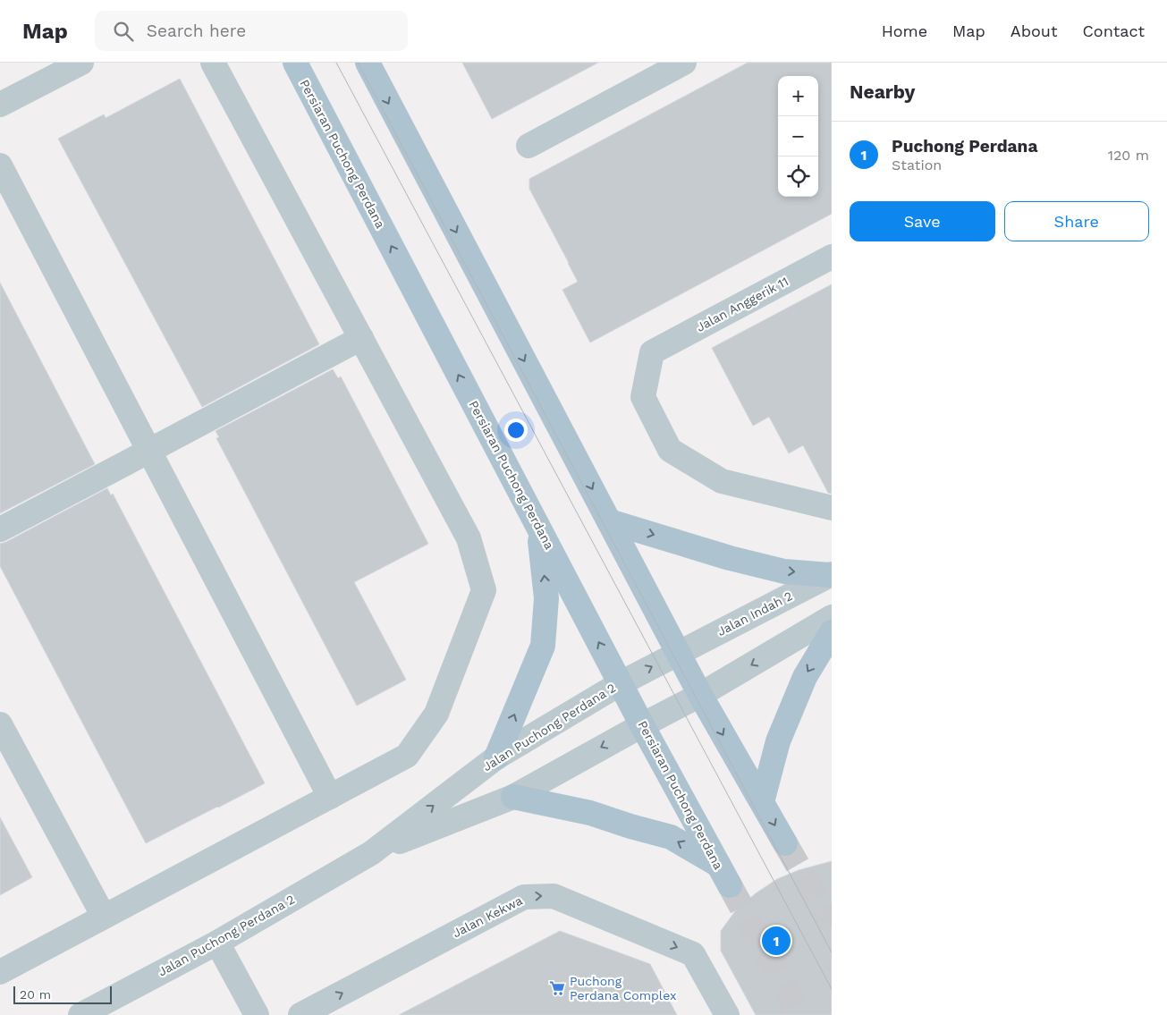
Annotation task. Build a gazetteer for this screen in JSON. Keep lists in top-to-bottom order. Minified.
{"streets":{"main road":["Persiaran Puchong Perdana"],"street":["Jalan Anggerik 11","Jalan Indah 2","Jalan Puchong Perdana 2","Jalan Kekwa"]},"crossings":[["Persiaran Puchong Perdana","Jalan Indah 2"],["Persiaran Puchong Perdana","Jalan Puchong Perdana 2"],["Jalan Indah 2","Jalan Puchong Perdana 2"]],"one_way":["Jalan Kekwa"],"places":{"supermarket":["Puchong Perdana Complex"]},"scale_bar":"20 m","page":{"header":"Map","search":"Search here","nav":["Home","Map","About","Contact"],"heading":"Nearby","map_buttons":["+","−"],"list":[{"mark":"1","name":"Puchong Perdana","note":"Station","value":"120 m"}],"buttons":["Save","Share"],"pins":"1","scale":"20 m"}}
